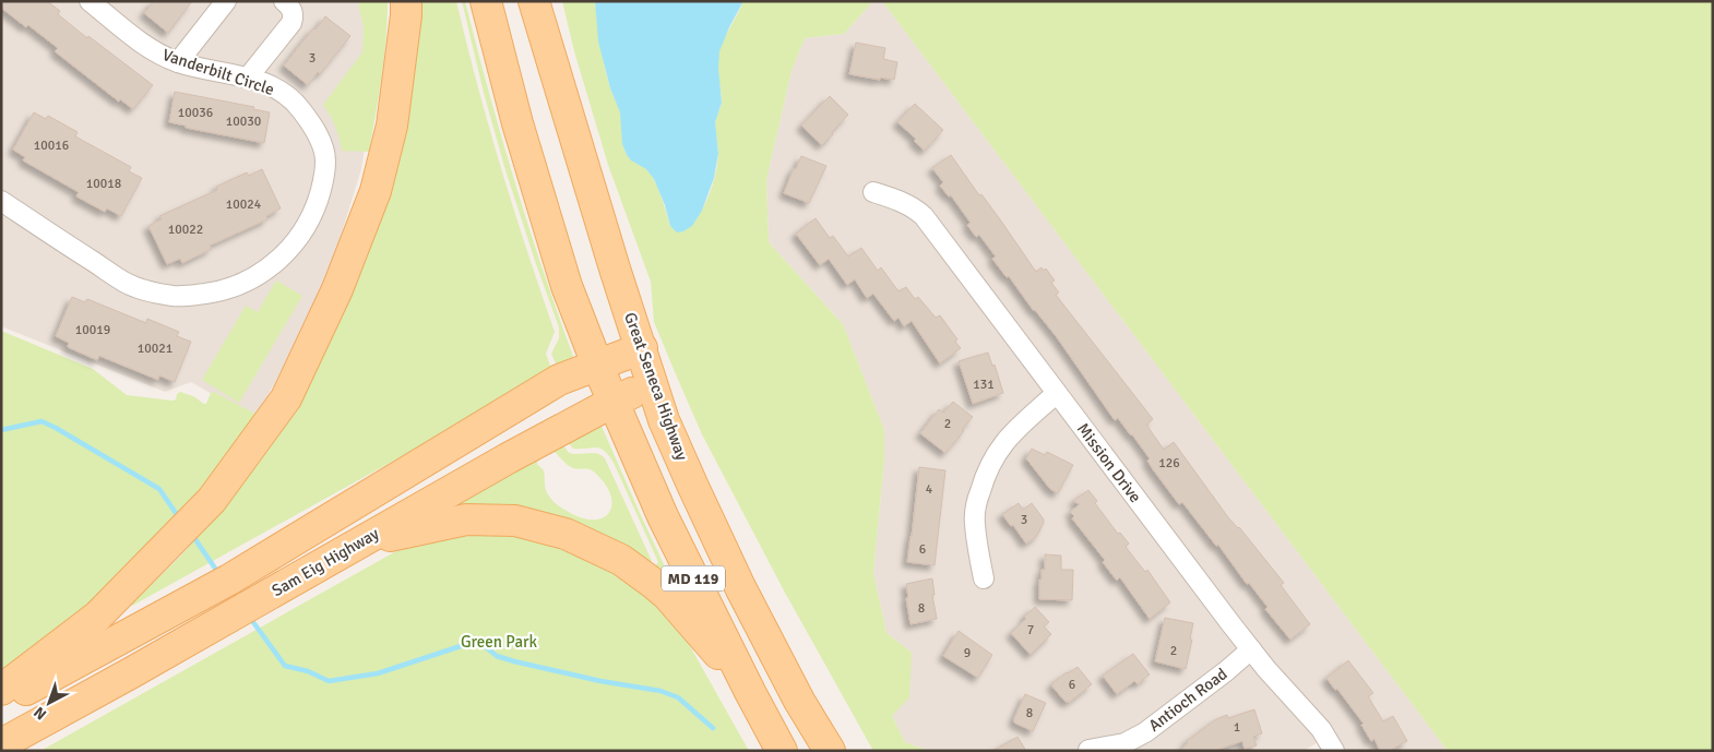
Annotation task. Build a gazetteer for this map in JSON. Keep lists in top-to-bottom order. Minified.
{"streets":{"main road":["Great Seneca Highway","Sam Eig Highway","MD 119"],"street":["Vanderbilt Circle","Mission Drive","Antioch Road"]},"crossings":[["Great Seneca Highway","Sam Eig Highway"],["Mission Drive","Antioch Road"],["Sam Eig Highway","MD 119"]],"parks":["Green Park"],"house_numbers":["3","10036","10030","10016","10018","10024","10022","10019","10021","131","2","126","4","3","6","8","7","2","9","6","8","1"],"north":"bottom left"}
